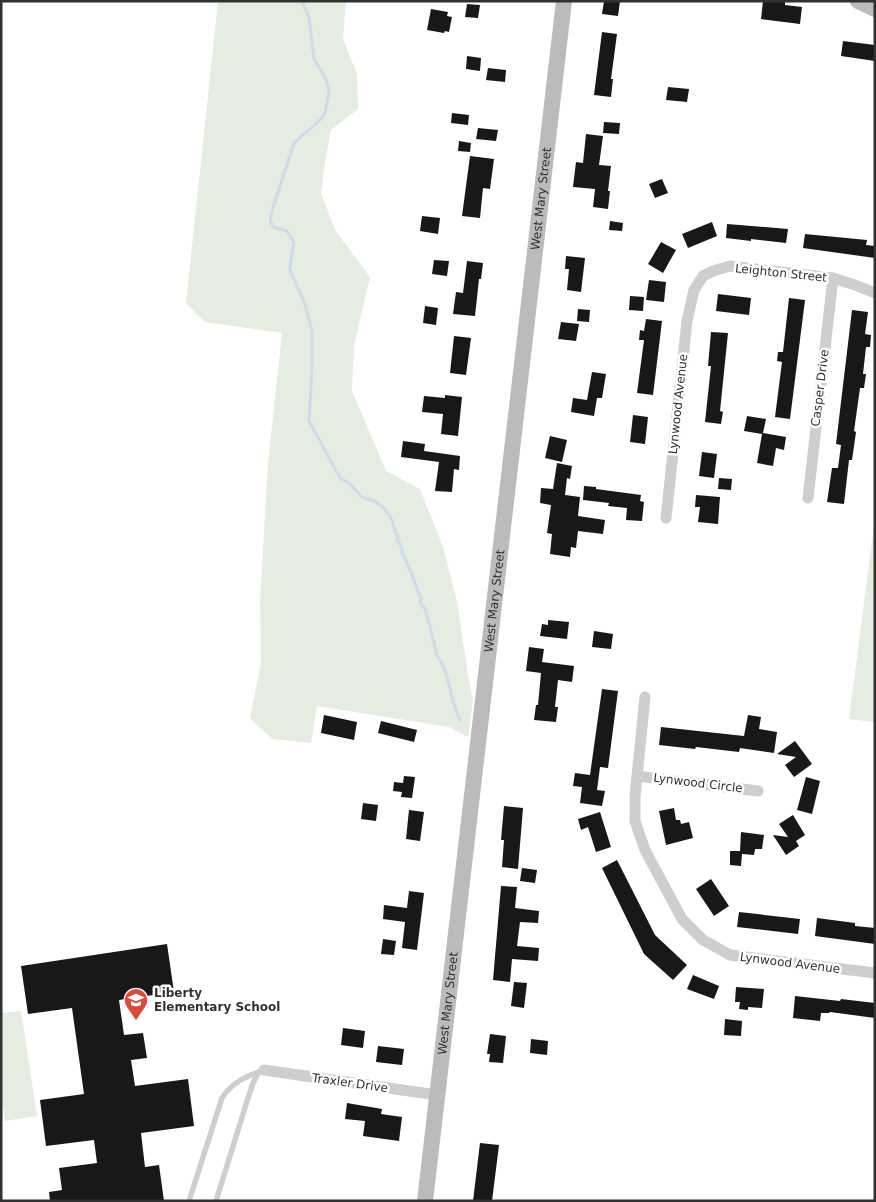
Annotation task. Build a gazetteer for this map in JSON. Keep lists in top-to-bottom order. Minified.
{"streets":{"main road":["West Mary Street"],"street":["Leighton Street","Casper Drive","Lynwood Avenue","Lynwood Circle","Traxler Drive"]},"crossings":[["West Mary Street","Traxler Drive"],["Leighton Street","Casper Drive"],["Leighton Street","Lynwood Avenue"],["Lynwood Avenue","Lynwood Circle"]],"places":{"school or university":["Liberty Elementary School"]}}
